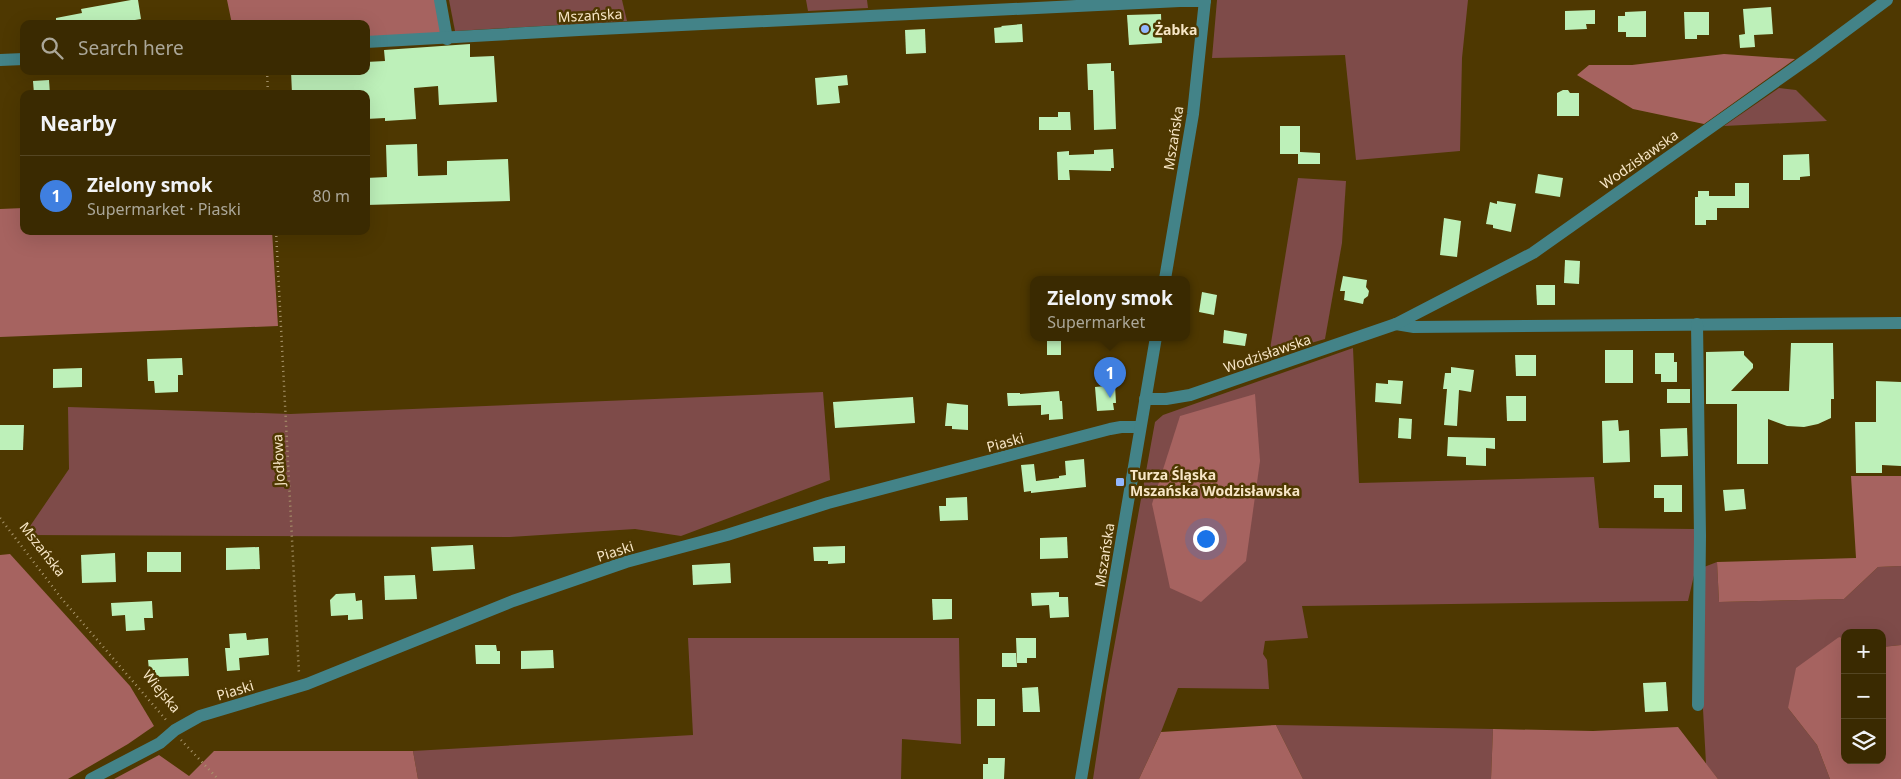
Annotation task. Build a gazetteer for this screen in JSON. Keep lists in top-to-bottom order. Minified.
{"streets":{"street":["Mszańska","Wodzisławska","Piaski","Wiejska"],"path":["Jodłowa"]},"crossings":[["Mszańska","Wodzisławska"],["Mszańska","Piaski"],["Mszańska","Wiejska"],["Piaski","Jodłowa"],["Piaski","Wiejska"]],"places":{"other":["Żabka"],"transit":["Turza Śląska Mszańska Wodzisławska"]},"page":{"search":"Search here","heading":"Nearby","list":[{"mark":"1","name":"Zielony smok","note":"Supermarket · Piaski","value":"80 m"}],"popup":["Zielony smok","Supermarket"],"pins":"1","map_buttons":["+","−"]}}
